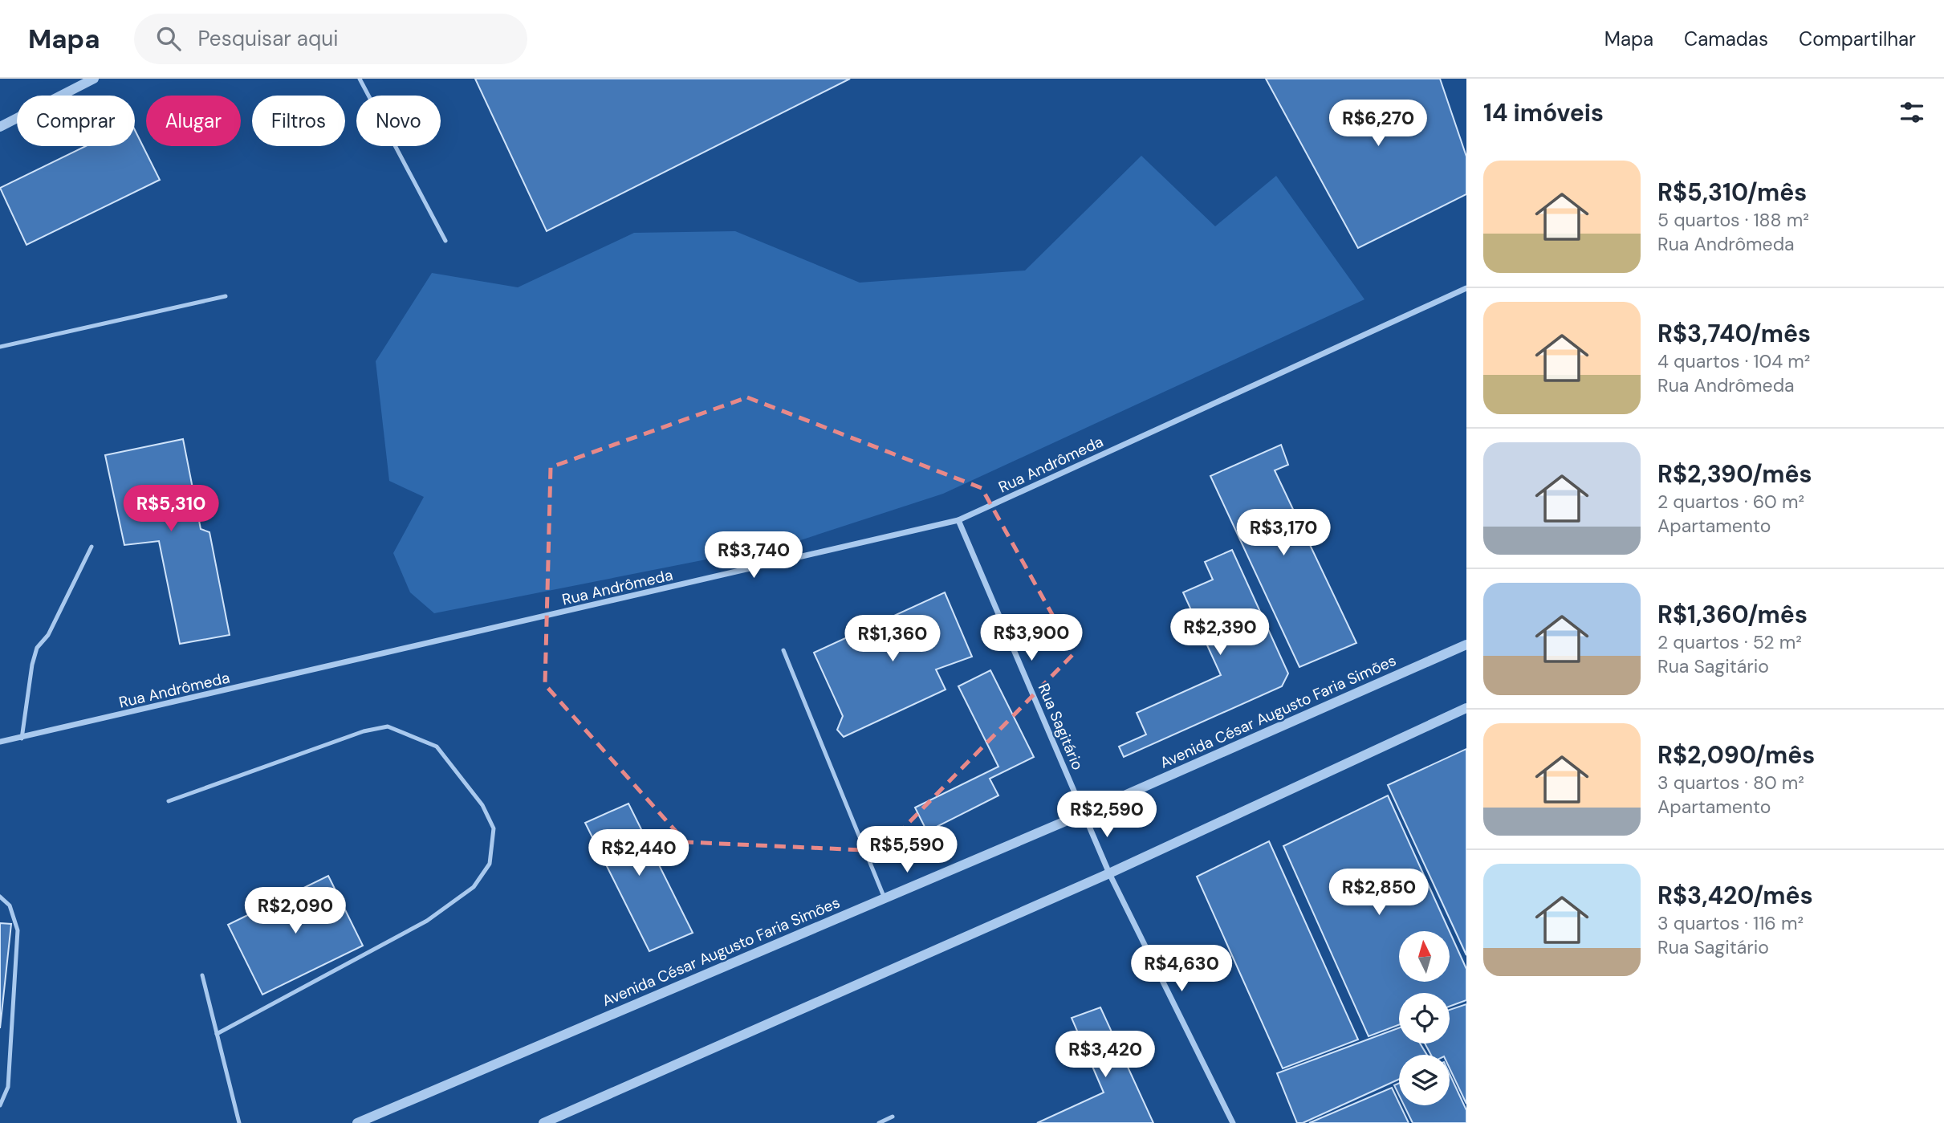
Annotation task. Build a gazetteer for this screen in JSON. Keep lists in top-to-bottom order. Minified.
{"streets":{"street":["Rua Andrômeda","Avenida César Augusto Faria Simões","Rua Sagitário"]},"crossings":[["Rua Andrômeda","Rua Sagitário"],["Avenida César Augusto Faria Simões","Rua Sagitário"]],"north":"top","page":{"header":"Mapa","search":"Pesquisar aqui","nav":["Mapa","Camadas","Compartilhar"],"heading":"14 imóveis","chip":["Comprar","Alugar","Filtros","Novo"],"price":["R$6,270","R$5,310","R$3,170","R$3,740","R$2,390","R$3,900","R$1,360","R$2,590","R$5,590","R$2,440","R$2,850","R$2,090","R$4,630","R$3,420"],"list":[{"name":"R$5,310/mês","note":"5 quartos · 188 m² · Rua Andrômeda"},{"name":"R$3,740/mês","note":"4 quartos · 104 m² · Rua Andrômeda"},{"name":"R$2,390/mês","note":"2 quartos · 60 m² · Apartamento"},{"name":"R$1,360/mês","note":"2 quartos · 52 m² · Rua Sagitário"},{"name":"R$2,090/mês","note":"3 quartos · 80 m² · Apartamento"},{"name":"R$3,420/mês","note":"3 quartos · 116 m² · Rua Sagitário"}]}}
